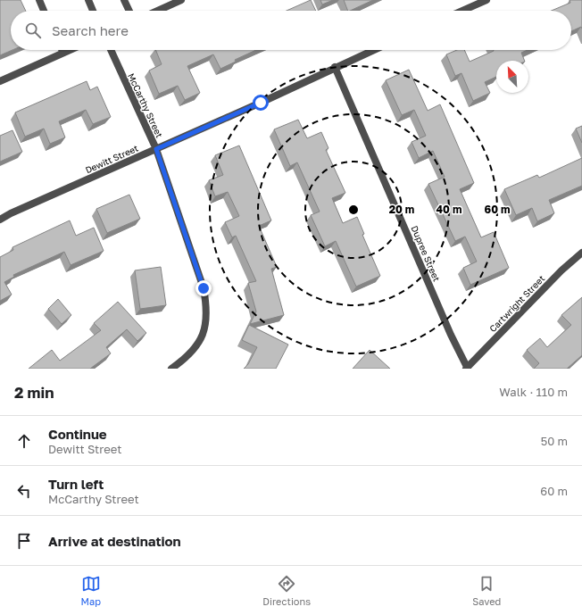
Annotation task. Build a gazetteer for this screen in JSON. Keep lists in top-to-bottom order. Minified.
{"streets":{"street":["McCarthy Street","Dewitt Street","Dupree Street","Cartwright Street"]},"crossings":[["McCarthy Street","Dewitt Street"],["Dewitt Street","Dupree Street"],["Dupree Street","Cartwright Street"]],"north":"top left","page":{"search":"Search here","heading":["2 min","Walk · 110 m"],"list":[["Continue","Dewitt Street","50 m"],["Turn left","McCarthy Street","60 m"],"Arrive at destination"],"nav":["Map","Directions","Saved"]},"rings":["20 m","40 m","60 m"]}
